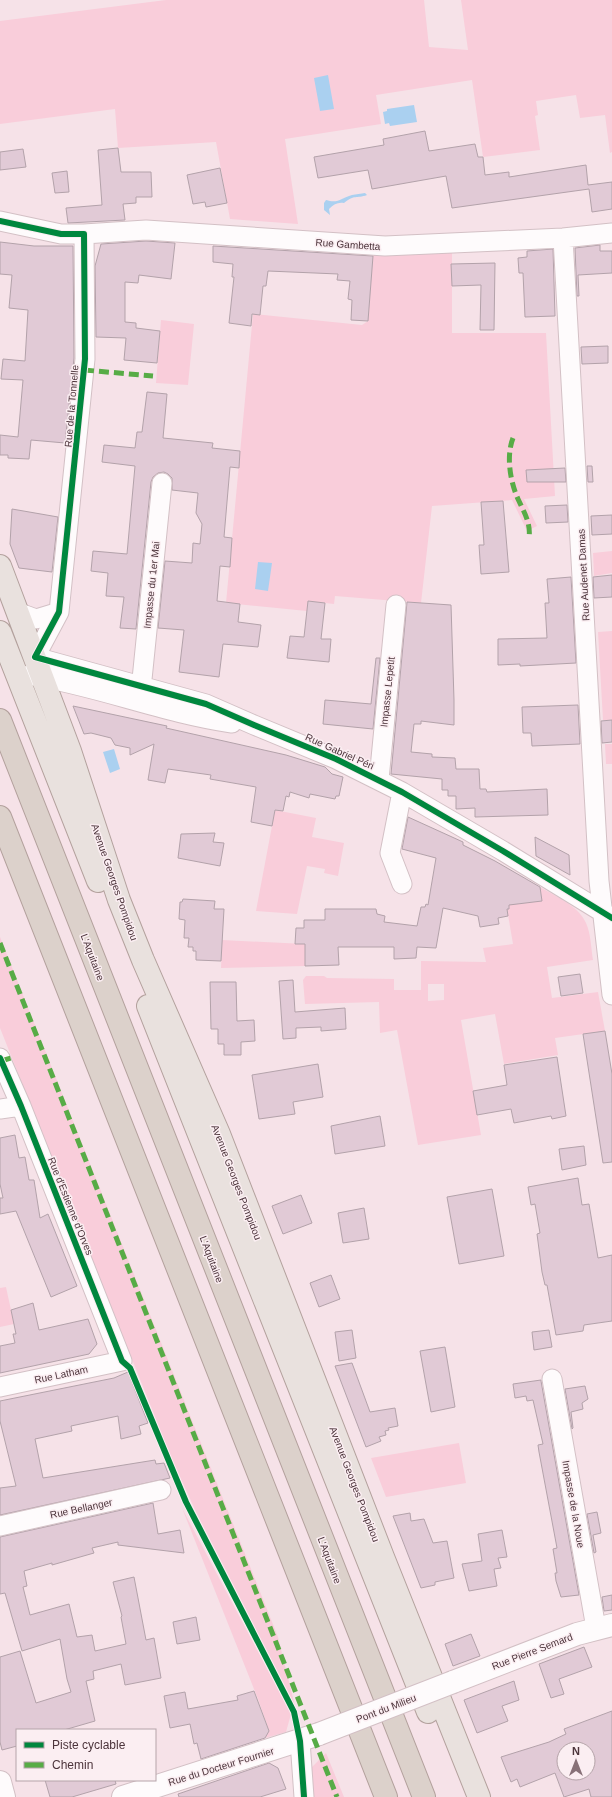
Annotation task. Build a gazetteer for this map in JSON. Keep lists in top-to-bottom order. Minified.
{"streets":{"highway":["L'Aquitaine"],"main road":["Avenue Georges Pompidou"],"street":["Rue Gambetta","Rue de la Tonnelle","Rue Audenet Damas","Impasse du 1er Mai","Impasse Lepetit","Rue Gabriel Péri","Rue d'Estienne d'Orves","Rue Latham","Impasse de la Noue","Rue Bellanger","Rue Pierre Semard","Pont du Milieu","Rue du Docteur Fournier"]},"crossings":[["Rue Gambetta","Rue de la Tonnelle"],["Rue Gambetta","Rue Audenet Damas"],["Rue de la Tonnelle","Rue Gabriel Péri"],["Rue de la Tonnelle","Avenue Georges Pompidou"],["Rue Audenet Damas","Rue Gabriel Péri"],["Impasse du 1er Mai","Rue Gabriel Péri"],["Impasse Lepetit","Rue Gabriel Péri"],["Rue Gabriel Péri","Avenue Georges Pompidou"],["Rue d'Estienne d'Orves","Rue Latham"],["Impasse de la Noue","Rue Pierre Semard"],["Rue Pierre Semard","Pont du Milieu"],["Pont du Milieu","Rue du Docteur Fournier"]],"legend":["Piste cyclable","Chemin"],"north":"top"}
